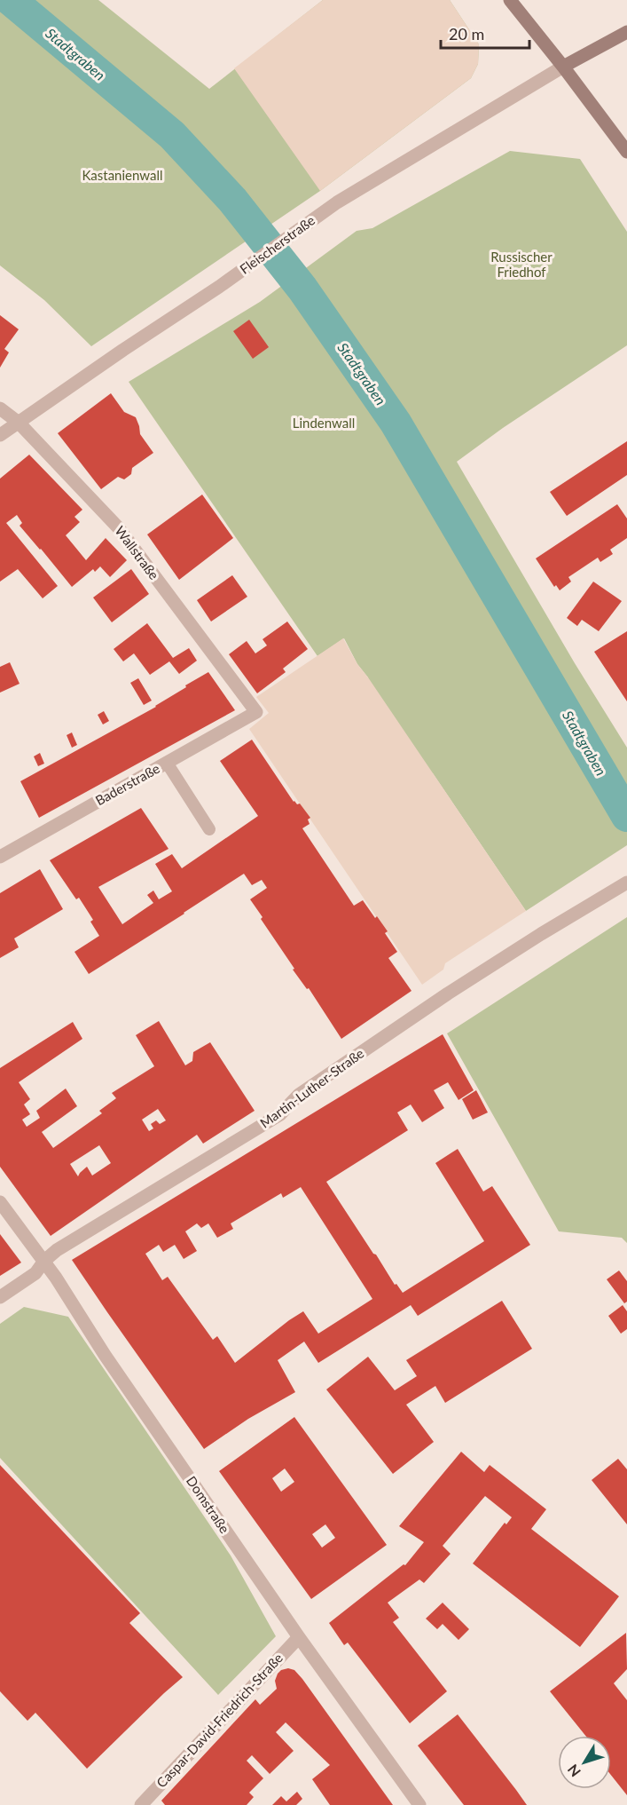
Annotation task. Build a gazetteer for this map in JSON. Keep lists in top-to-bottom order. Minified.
{"streets":{"street":["Fleischerstraße","Wallstraße","Baderstraße","Martin-Luther-Straße","Domstraße","Caspar-David-Friedrich-Straße"]},"crossings":[["Fleischerstraße","Wallstraße"],["Wallstraße","Baderstraße"],["Martin-Luther-Straße","Domstraße"],["Domstraße","Caspar-David-Friedrich-Straße"]],"water":["Stadtgraben"],"parks":["Kastanienwall","Russischer Friedhof","Lindenwall"],"scale_bar":"20 m","north":"bottom left"}
